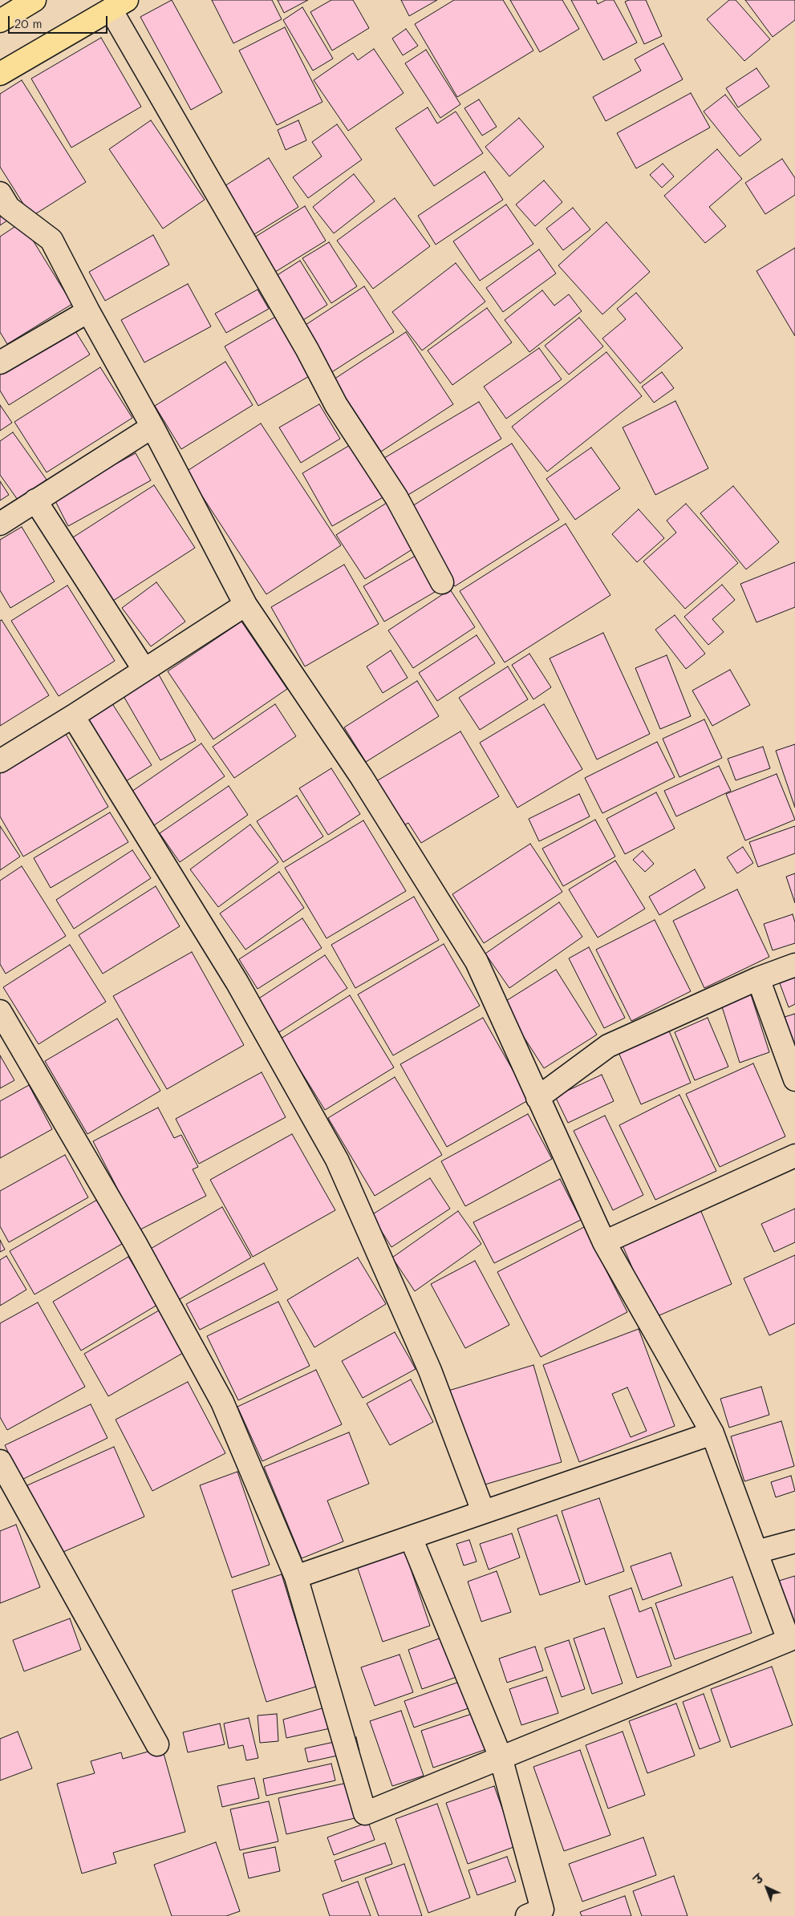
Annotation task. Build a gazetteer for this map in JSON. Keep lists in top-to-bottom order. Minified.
{"scale_bar":"20 m","north":"top left"}
